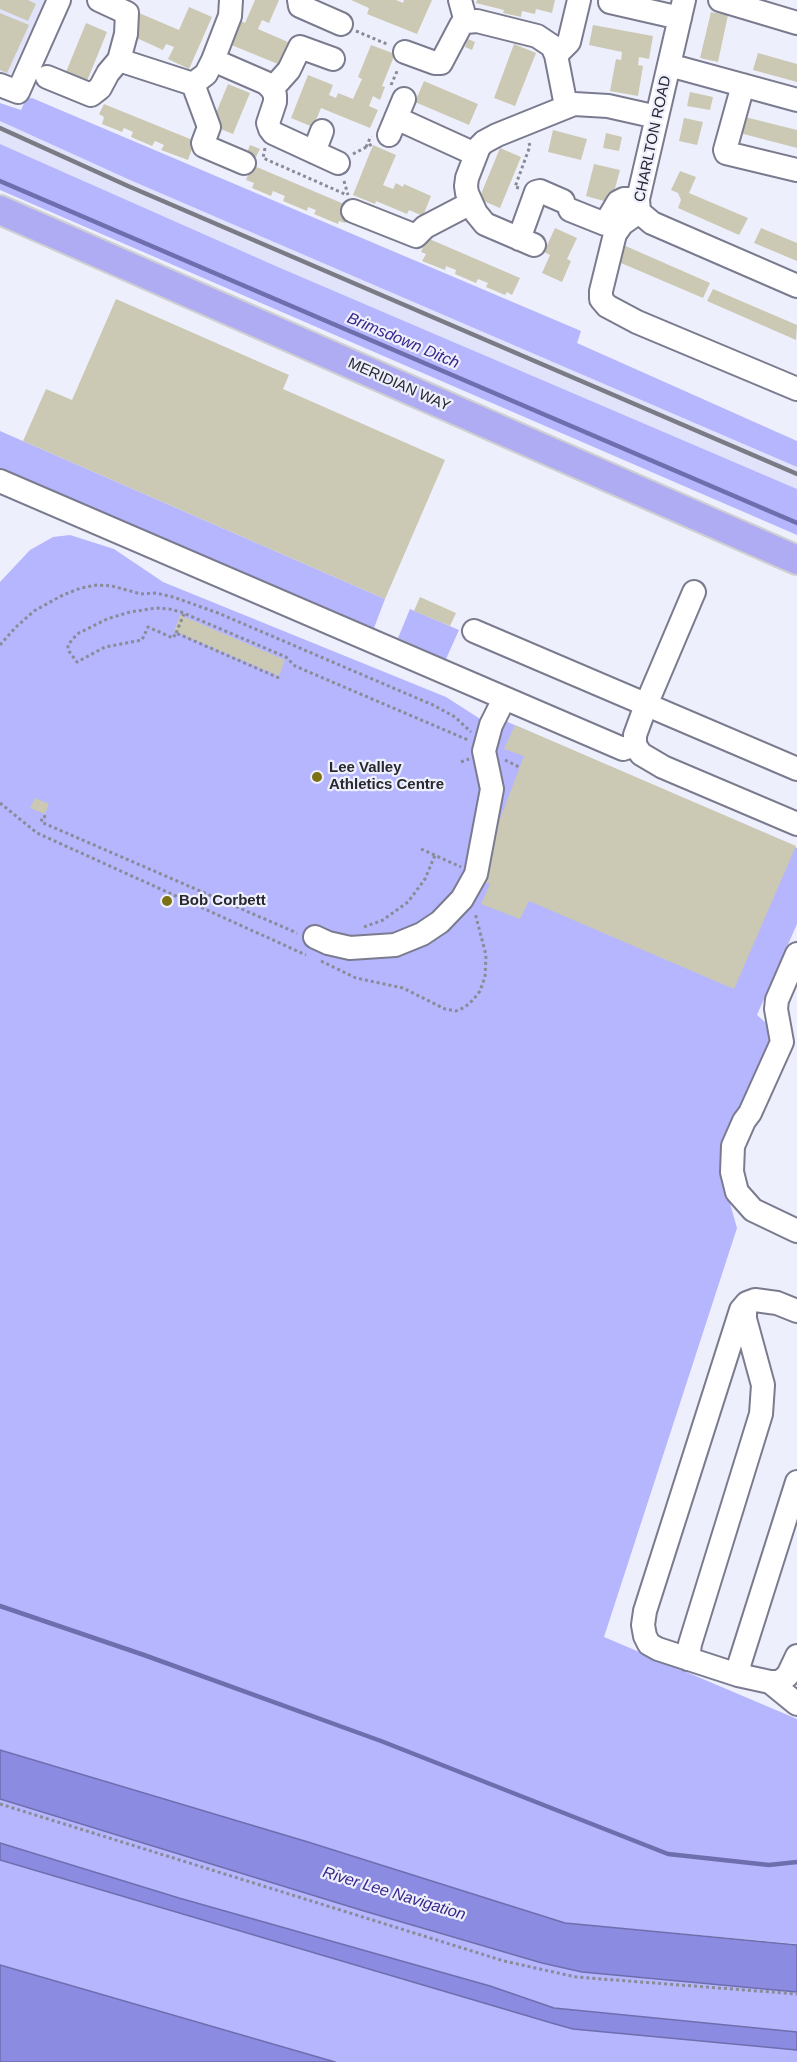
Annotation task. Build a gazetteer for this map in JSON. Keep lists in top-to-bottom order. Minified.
{"streets":{"main road":["MERIDIAN WAY"],"street":["CHARLTON ROAD"]},"water":["Brimsdown Ditch","River Lee Navigation"],"places":["Lee Valley Athletics Centre","Bob Corbett"]}
